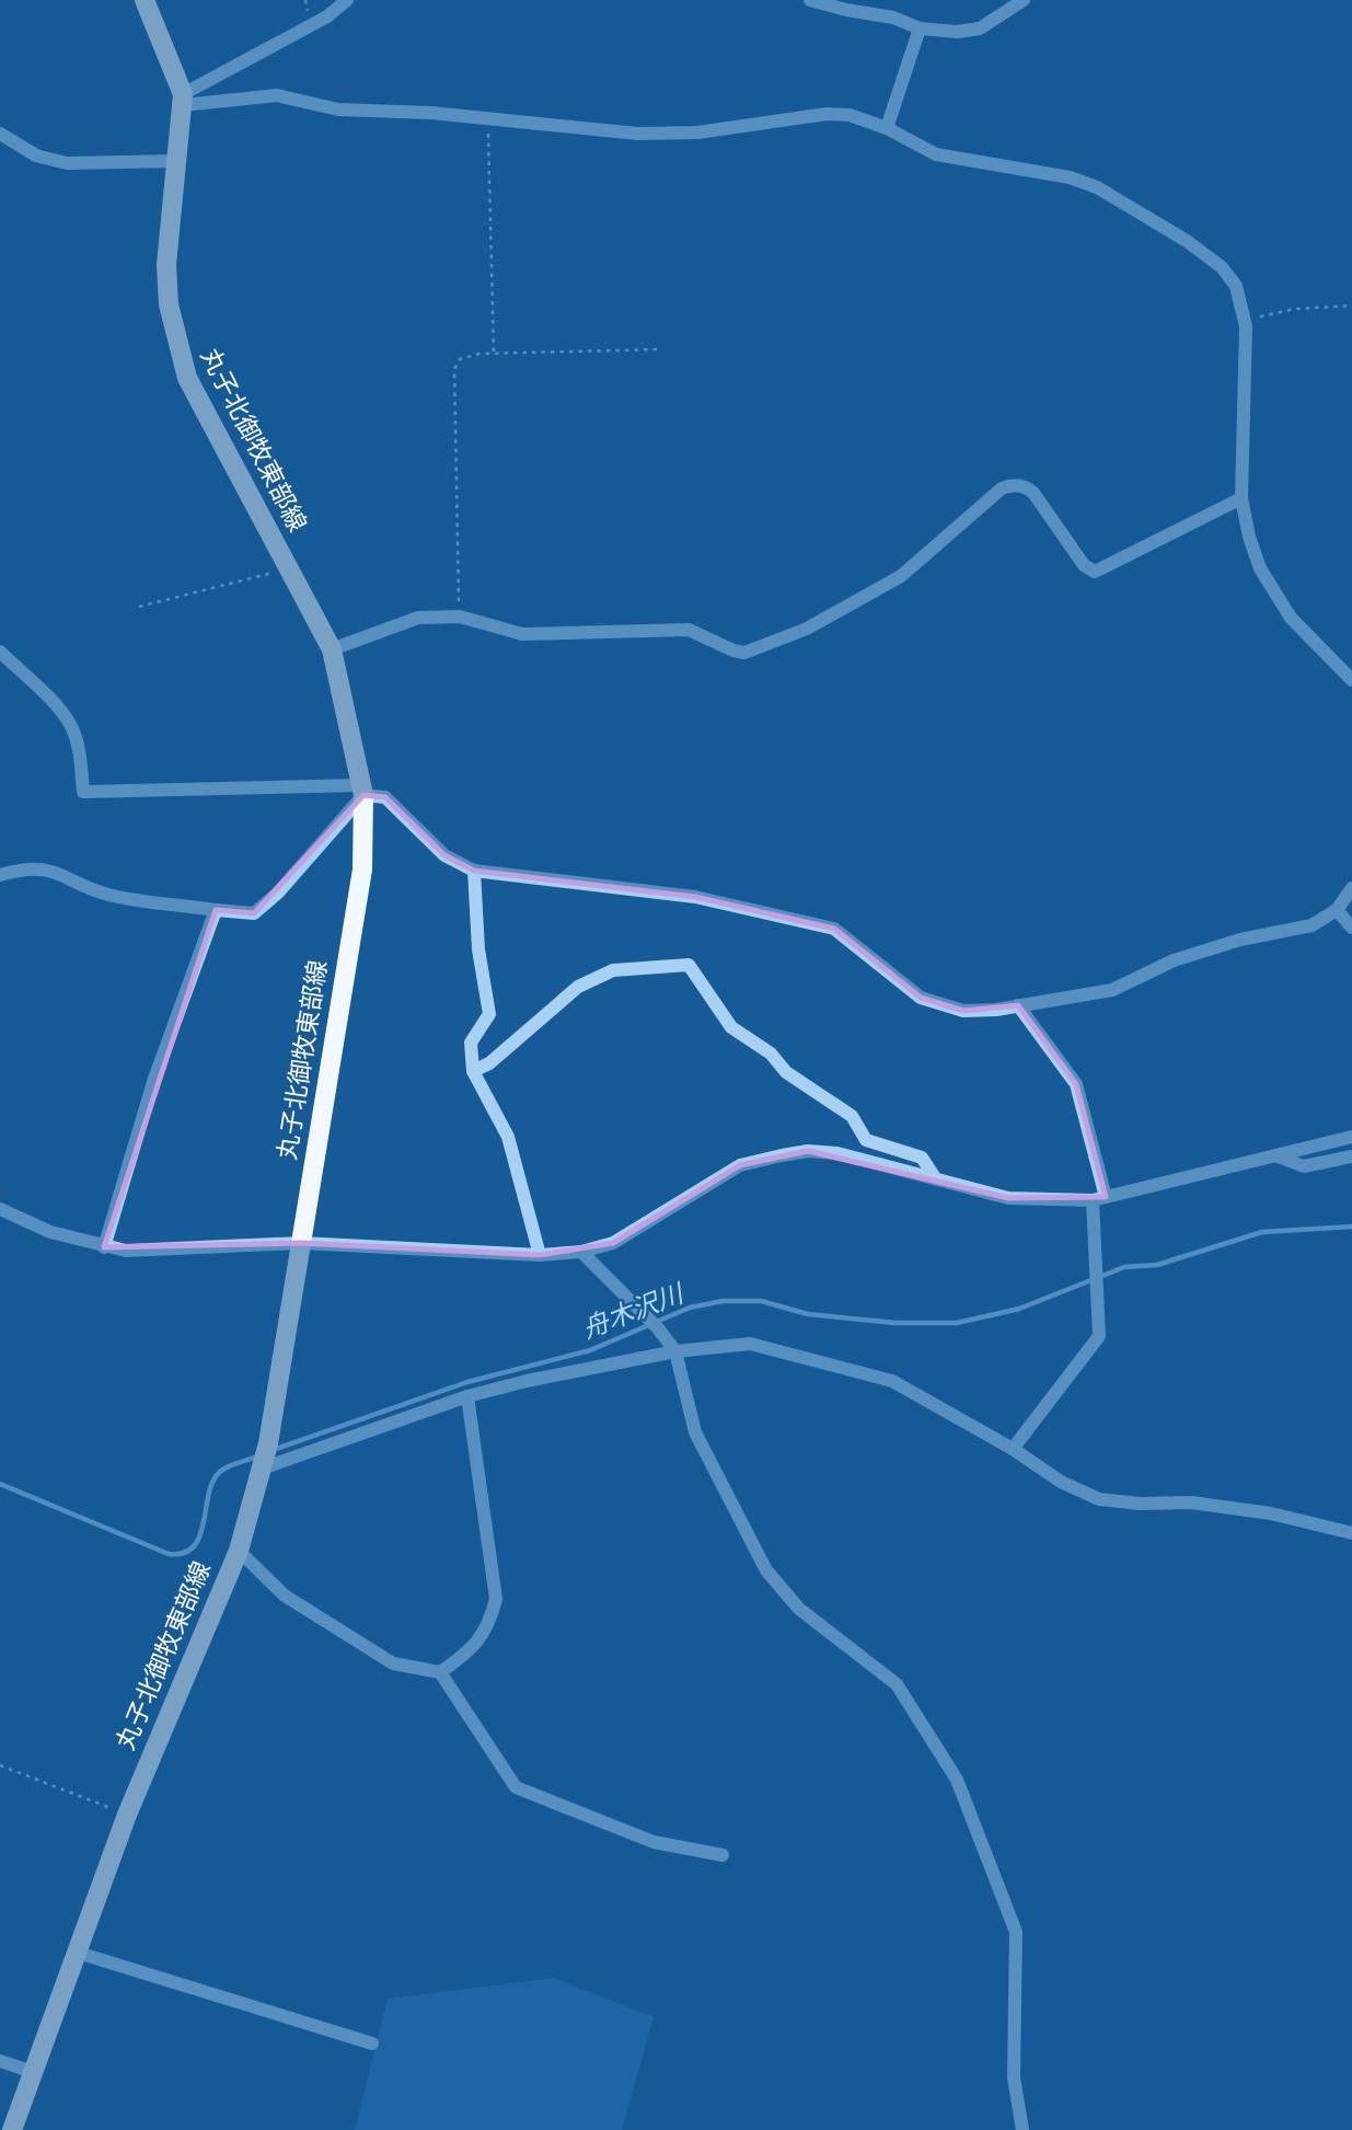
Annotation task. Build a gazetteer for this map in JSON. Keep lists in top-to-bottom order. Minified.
{"streets":{"main road":["丸子北御牧東部線"]},"water":["舟木沢川"]}
